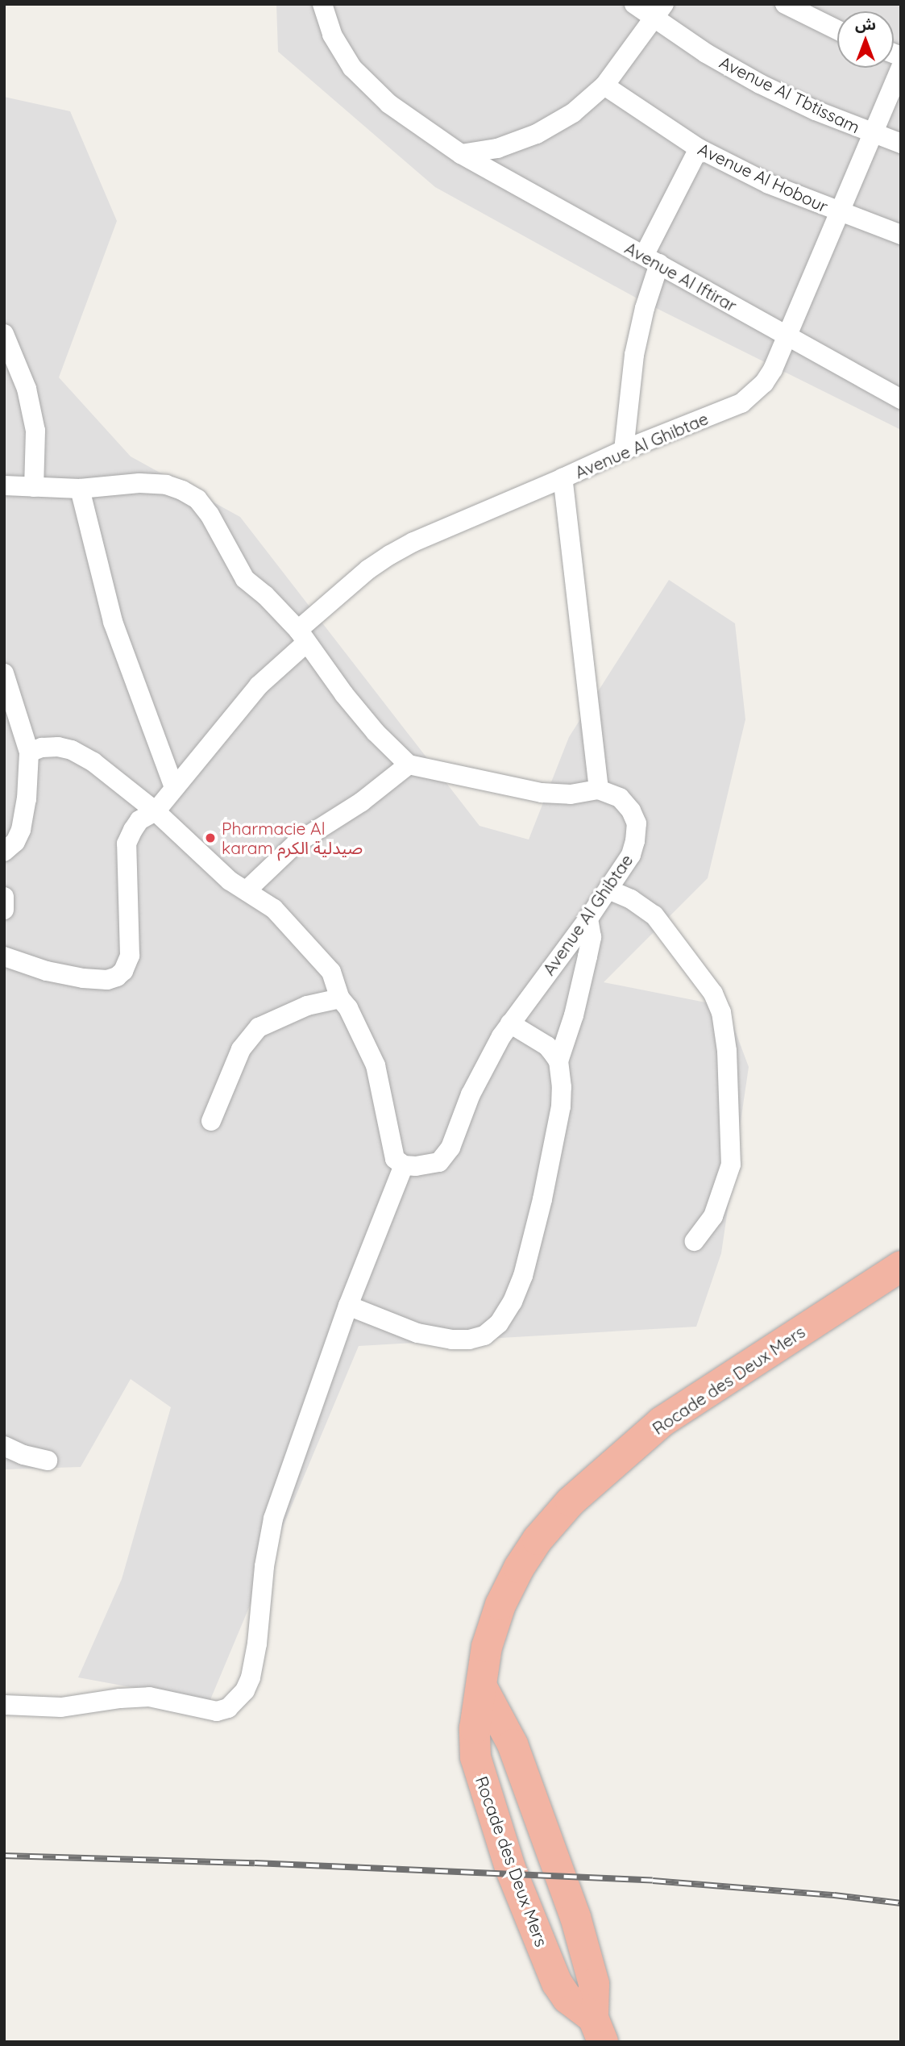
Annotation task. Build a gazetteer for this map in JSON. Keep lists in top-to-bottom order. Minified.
{"streets":{"highway":["Rocade des Deux Mers"],"street":["Avenue Al Tbtissam","Avenue Al Hobour","Avenue Al Iftirar","Avenue Al Ghibtae"]},"crossings":[["Avenue Al Tbtissam","Avenue Al Ghibtae"],["Avenue Al Hobour","Avenue Al Ghibtae"],["Avenue Al Iftirar","Avenue Al Ghibtae"]],"places":["Pharmacie Al karam صيدلية الكرم"],"north":"top"}
